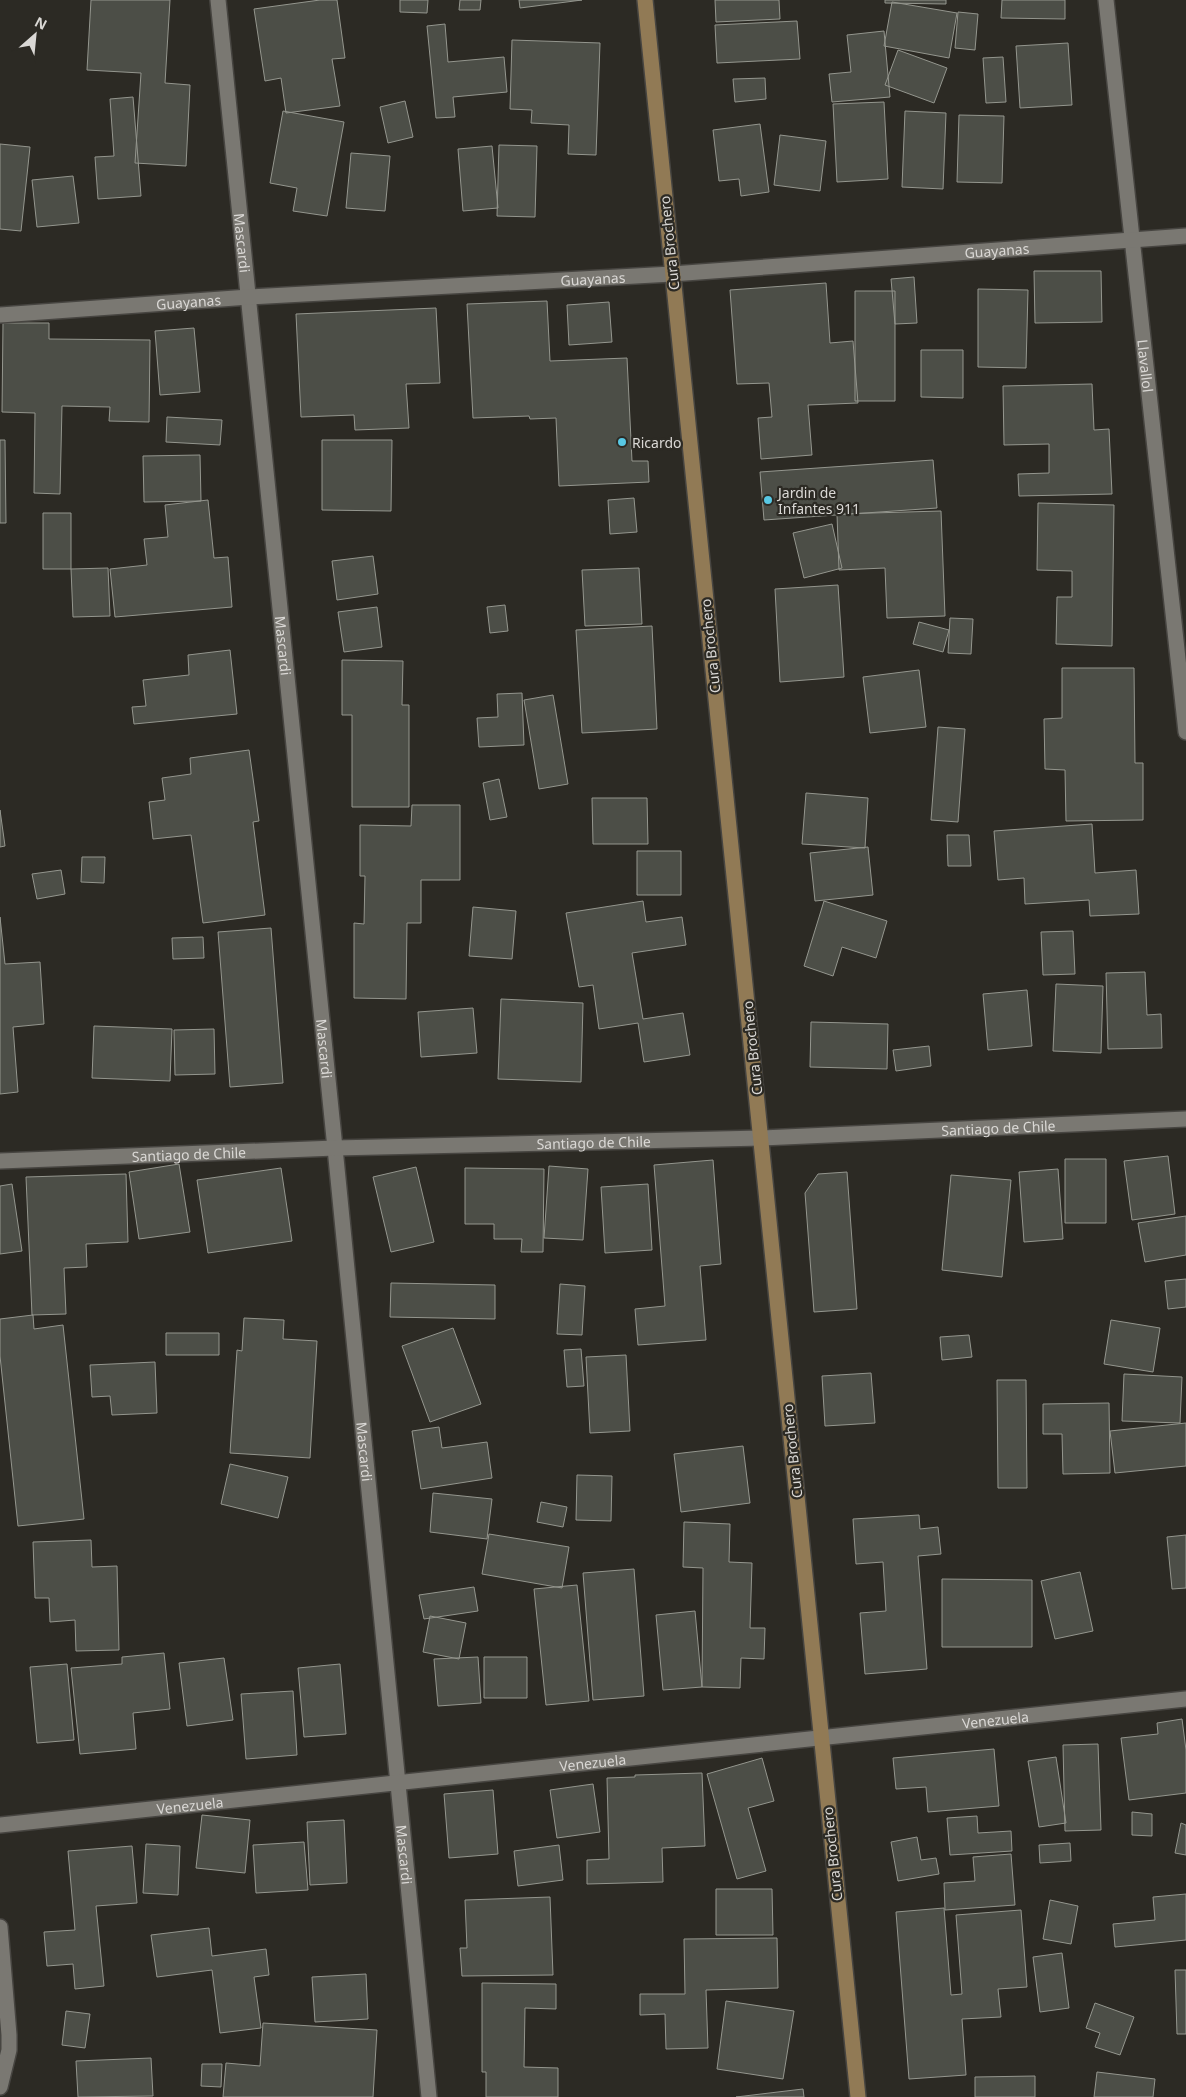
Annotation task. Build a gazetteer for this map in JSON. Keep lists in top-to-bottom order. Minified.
{"streets":{"street":["Mascardi","Cura Brochero","Guayanas","Llavallol","Santiago de Chile","Venezuela"]},"crossings":[["Mascardi","Guayanas"],["Mascardi","Santiago de Chile"],["Mascardi","Venezuela"],["Cura Brochero","Guayanas"],["Cura Brochero","Santiago de Chile"],["Cura Brochero","Venezuela"],["Guayanas","Llavallol"]],"places":["Ricardo","Jardin de Infantes 911"],"north":"top right"}
